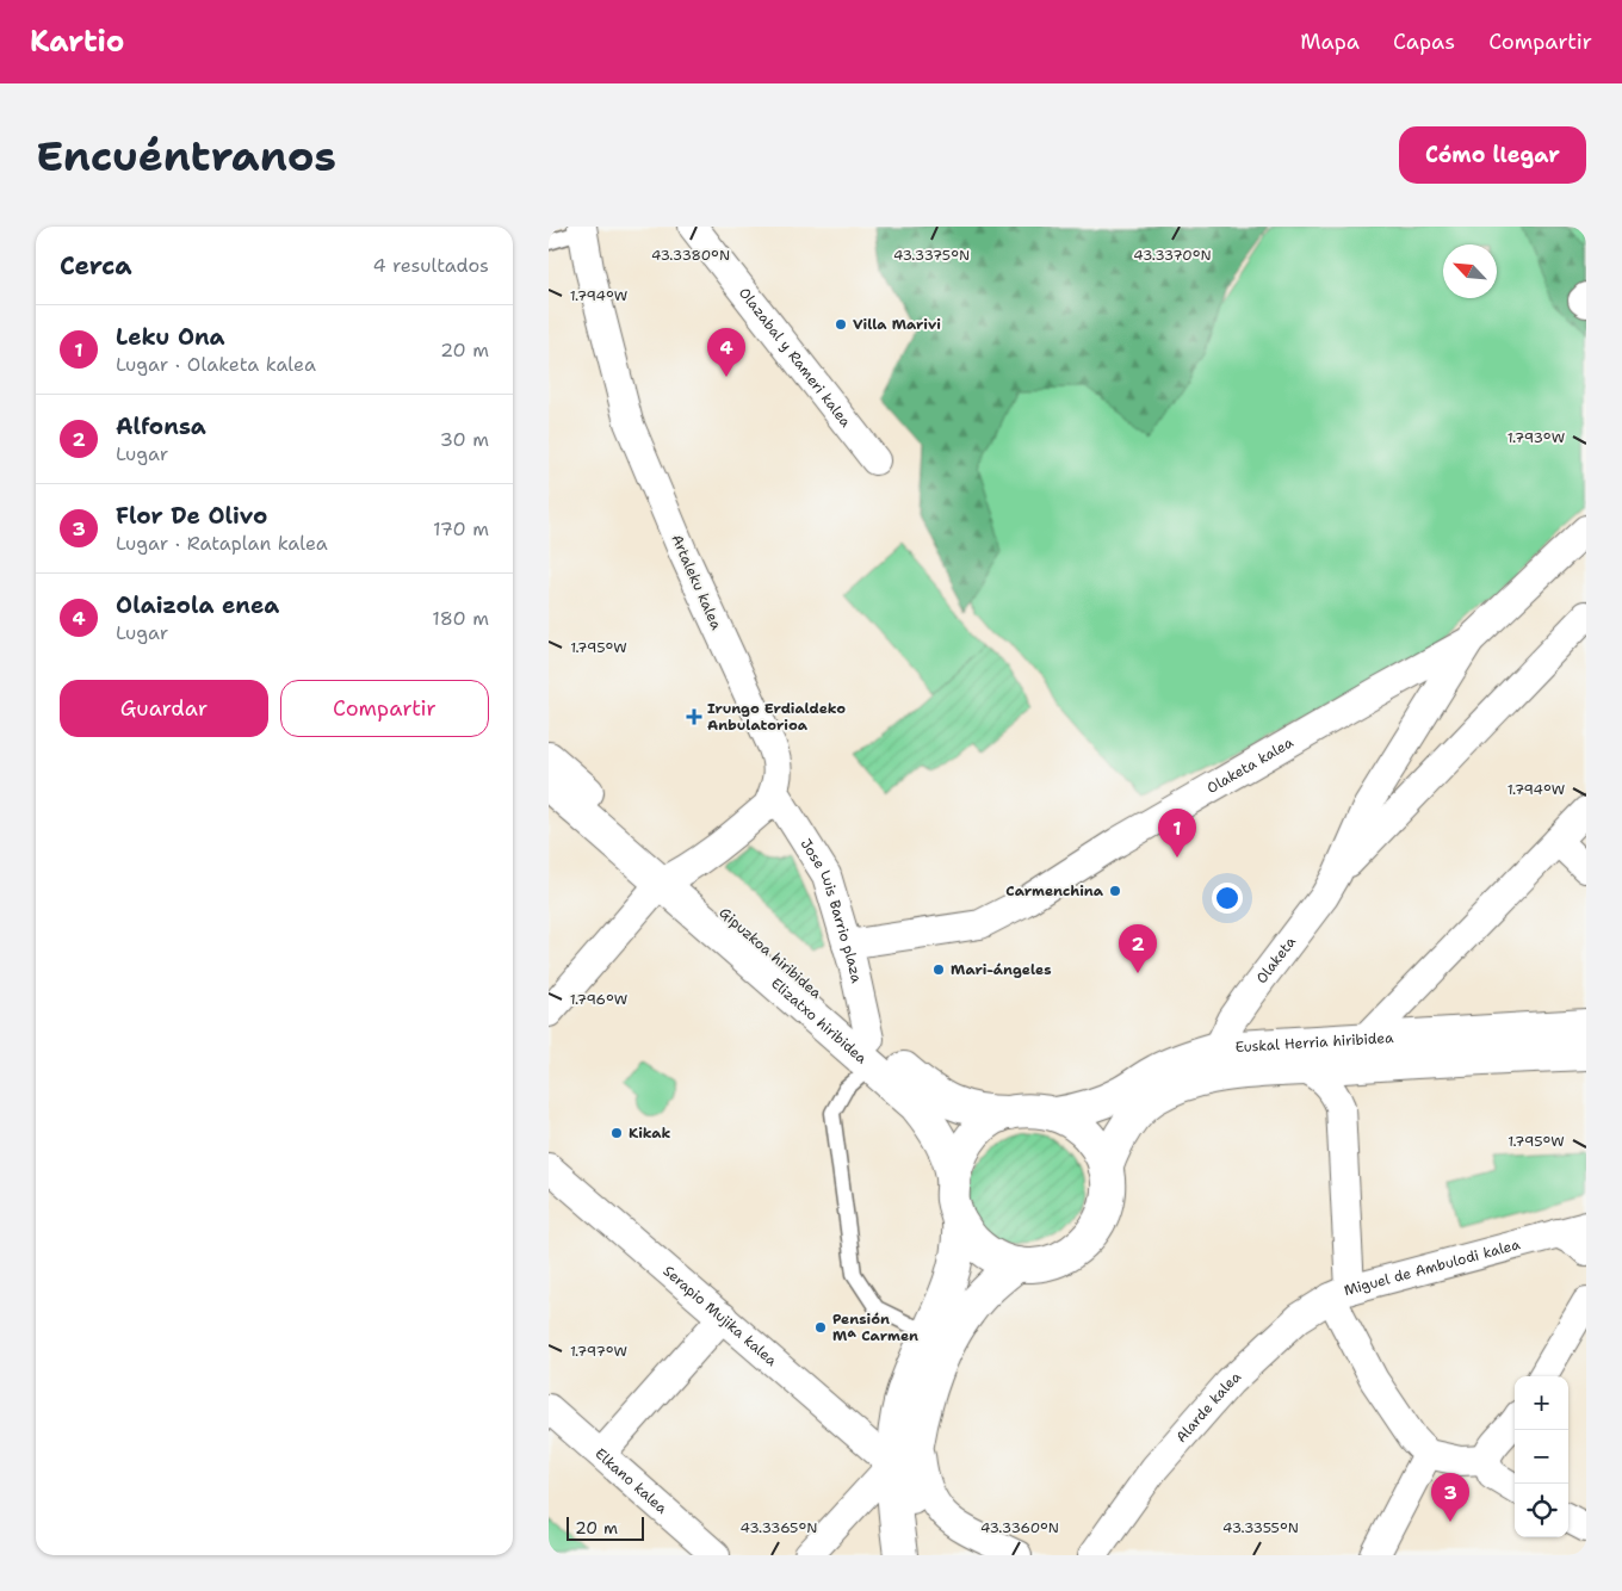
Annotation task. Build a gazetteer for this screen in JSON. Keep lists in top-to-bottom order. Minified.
{"streets":{"main road":["Gipuzkoa hiribidea","Elizatxo hiribidea","Euskal Herria hiribidea"],"street":["Olazabal y Rameri kalea","Artaleku kalea","Olaketa kalea","Jose Luis Barrio plaza","Olaketa","Miguel de Ambulodi kalea","Serapio Mujika kalea","Alarde kalea","Elkano kalea"]},"crossings":[["Artaleku kalea","Jose Luis Barrio plaza"],["Olaketa kalea","Jose Luis Barrio plaza"],["Jose Luis Barrio plaza","Gipuzkoa hiribidea"],["Jose Luis Barrio plaza","Elizatxo hiribidea"],["Gipuzkoa hiribidea","Elizatxo hiribidea"],["Gipuzkoa hiribidea","Euskal Herria hiribidea"],["Olaketa","Euskal Herria hiribidea"],["Elizatxo hiribidea","Euskal Herria hiribidea"],["Elizatxo hiribidea","Serapio Mujika kalea"],["Euskal Herria hiribidea","Miguel de Ambulodi kalea"],["Miguel de Ambulodi kalea","Alarde kalea"]],"places":{"other":["Villa Marivi","Carmenchina","Mari-ángeles","Kikak","Pensión Mª Carmen"],"health":["Irungo Erdialdeko Anbulatorioa"]},"scale_bar":"20 m","north":"top left","page":{"header":"Kartio","nav":["Mapa","Capas","Compartir"],"buttons":["Cómo llegar",["Guardar","Compartir"]],"title":"Encuéntranos","heading":["Cerca","4 resultados"],"list":[{"mark":"1","name":"Leku Ona","note":"Lugar · Olaketa kalea","value":"20 m"},{"mark":"2","name":"Alfonsa","note":"Lugar","value":"30 m"},{"mark":"3","name":"Flor De Olivo","note":"Lugar · Rataplan kalea","value":"170 m"},{"mark":"4","name":"Olaizola enea","note":"Lugar","value":"180 m"}],"pins":["4","1","2","3"],"map_buttons":["+","−"],"scale":"20 m"},"coordinates":["43.3380°N","43.3375°N","43.3370°N","1.794°W","1.793°W","1.795°W","1.796°W","1.797°W","43.3365°N","43.3360°N","43.3355°N"]}
